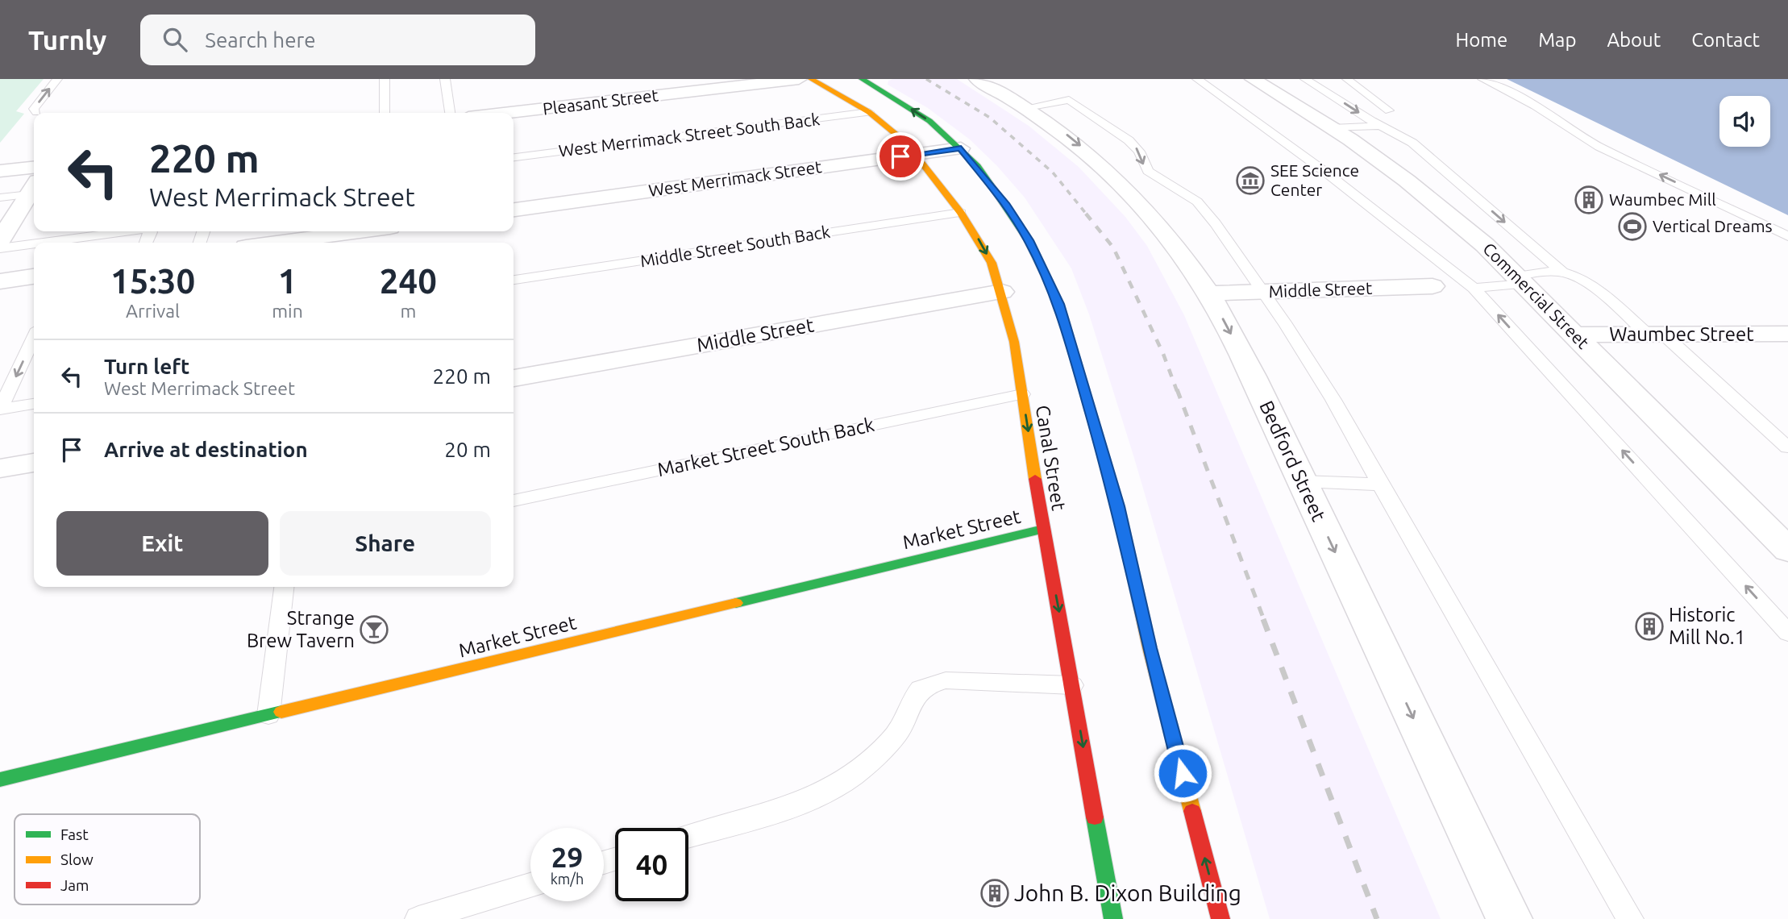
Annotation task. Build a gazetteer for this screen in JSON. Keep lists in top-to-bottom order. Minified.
{"streets":{"street":["Pleasant Street","West Merrimack Street","Middle Street","Commercial Street","Waumbec Street","Canal Street","Bedford Street","Market Street"],"lane":["West Merrimack Street South Back","Middle Street South Back","Market Street South Back"]},"crossings":[["West Merrimack Street South Back","Canal Street"],["West Merrimack Street","Canal Street"],["Middle Street South Back","Canal Street"],["Middle Street","Canal Street"],["Middle Street","Bedford Street"],["Commercial Street","Waumbec Street"],["Market Street South Back","Canal Street"],["Canal Street","Market Street"]],"places":{"museum":["SEE Science Center"],"building":["Waumbec Mill","Historic Mill No.1","John B. Dixon Building"],"sports":["Vertical Dreams"],"bar":["Strange Brew Tavern"]},"legend":["Fast","Slow","Jam"],"page":{"header":"Turnly","search":"Search here","nav":["Home","Map","About","Contact"],"turn":["220 m","West Merrimack Street"],"eta":["15:30","Arrival","1","min","240","m"],"list":[{"name":"Turn left","note":"West Merrimack Street","value":"220 m"},{"name":"Arrive at destination","value":"20 m"}],"buttons":["Exit","Share"],"speed":"29 km/h","limit":"40"}}
